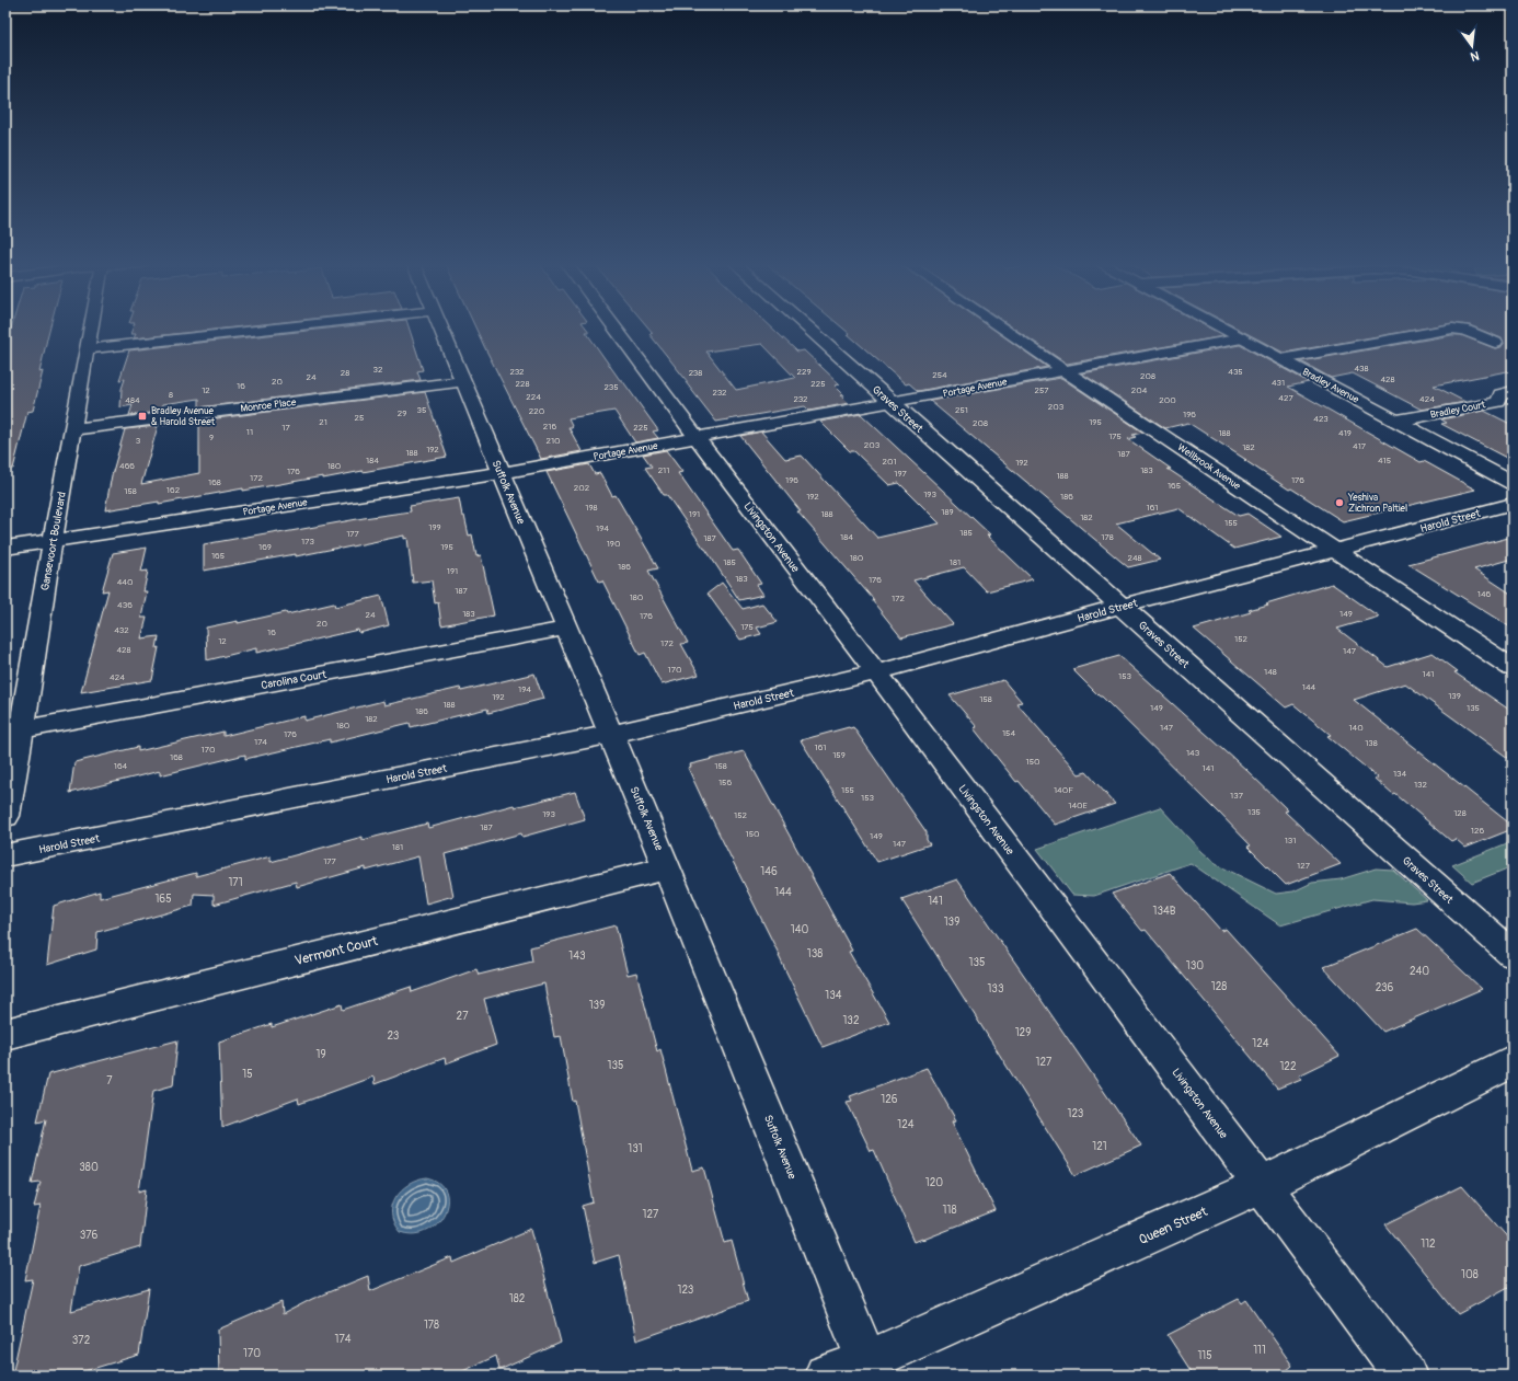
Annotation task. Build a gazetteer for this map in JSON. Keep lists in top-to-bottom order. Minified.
{"streets":{"street":["Bradley Avenue","Portage Avenue","Monroe Place","Graves Street","Bradley Court","Wellbrook Avenue","Suffolk Avenue","Harold Street","Livingston Avenue","Gansevoort Boulevard","Carolina Court","Vermont Court","Queen Street"]},"crossings":[["Bradley Avenue","Portage Avenue"],["Bradley Avenue","Bradley Court"],["Portage Avenue","Graves Street"],["Portage Avenue","Wellbrook Avenue"],["Portage Avenue","Suffolk Avenue"],["Portage Avenue","Livingston Avenue"],["Portage Avenue","Gansevoort Boulevard"],["Monroe Place","Suffolk Avenue"],["Monroe Place","Gansevoort Boulevard"],["Graves Street","Harold Street"],["Wellbrook Avenue","Harold Street"],["Suffolk Avenue","Harold Street"],["Suffolk Avenue","Carolina Court"],["Suffolk Avenue","Vermont Court"],["Suffolk Avenue","Queen Street"],["Harold Street","Livingston Avenue"],["Livingston Avenue","Queen Street"],["Gansevoort Boulevard","Carolina Court"]],"places":{"transit":["Bradley Avenue & Harold Street"],"other":["Yeshiva Zichron Paltiel"]},"house_numbers":["438","32","232","229","435","28","238","254","208","24","428","20","431","228","225","16","235","12","257","204","232","8","224","427","232","424","484","200","203","35","251","220","29","196","25","423","21","195","208","216","17","225","11","188","419","175","9","3","210","203","417","182","192","188","187","184","415","201","192","466","180","211","183","176","197","188","172","196","176","168","165","202","162","158","193","192","186","198","161","189","191","188","182","155","199","194","185","177","184","178","187","173","190","169","195","165","180","248","185","181","186","191","183","176","440","187","146","180","172","436","183","149","24","176","20","175","432","16","152","12","172","428","147","170","148","141","153","424","144","194","139","192","158","188","149","135","186","182","180","147","140","154","176","174","138","161","170","143","159","168","150","164","158","141","134","156","132","155","140F","137","153","140E","135","128","193","152","187","126","150","149","131","147","181","177","127","146","171","144","165","141","134B","139","140","138","143","135","130","240","128","236","133","134","139","27","132","129","23","124","19","127","135","122","15","7","126","123","124","121","131","380","120","118","127","376","112","108","123","182","178","174","372","111","170","115"],"north":"bottom"}
